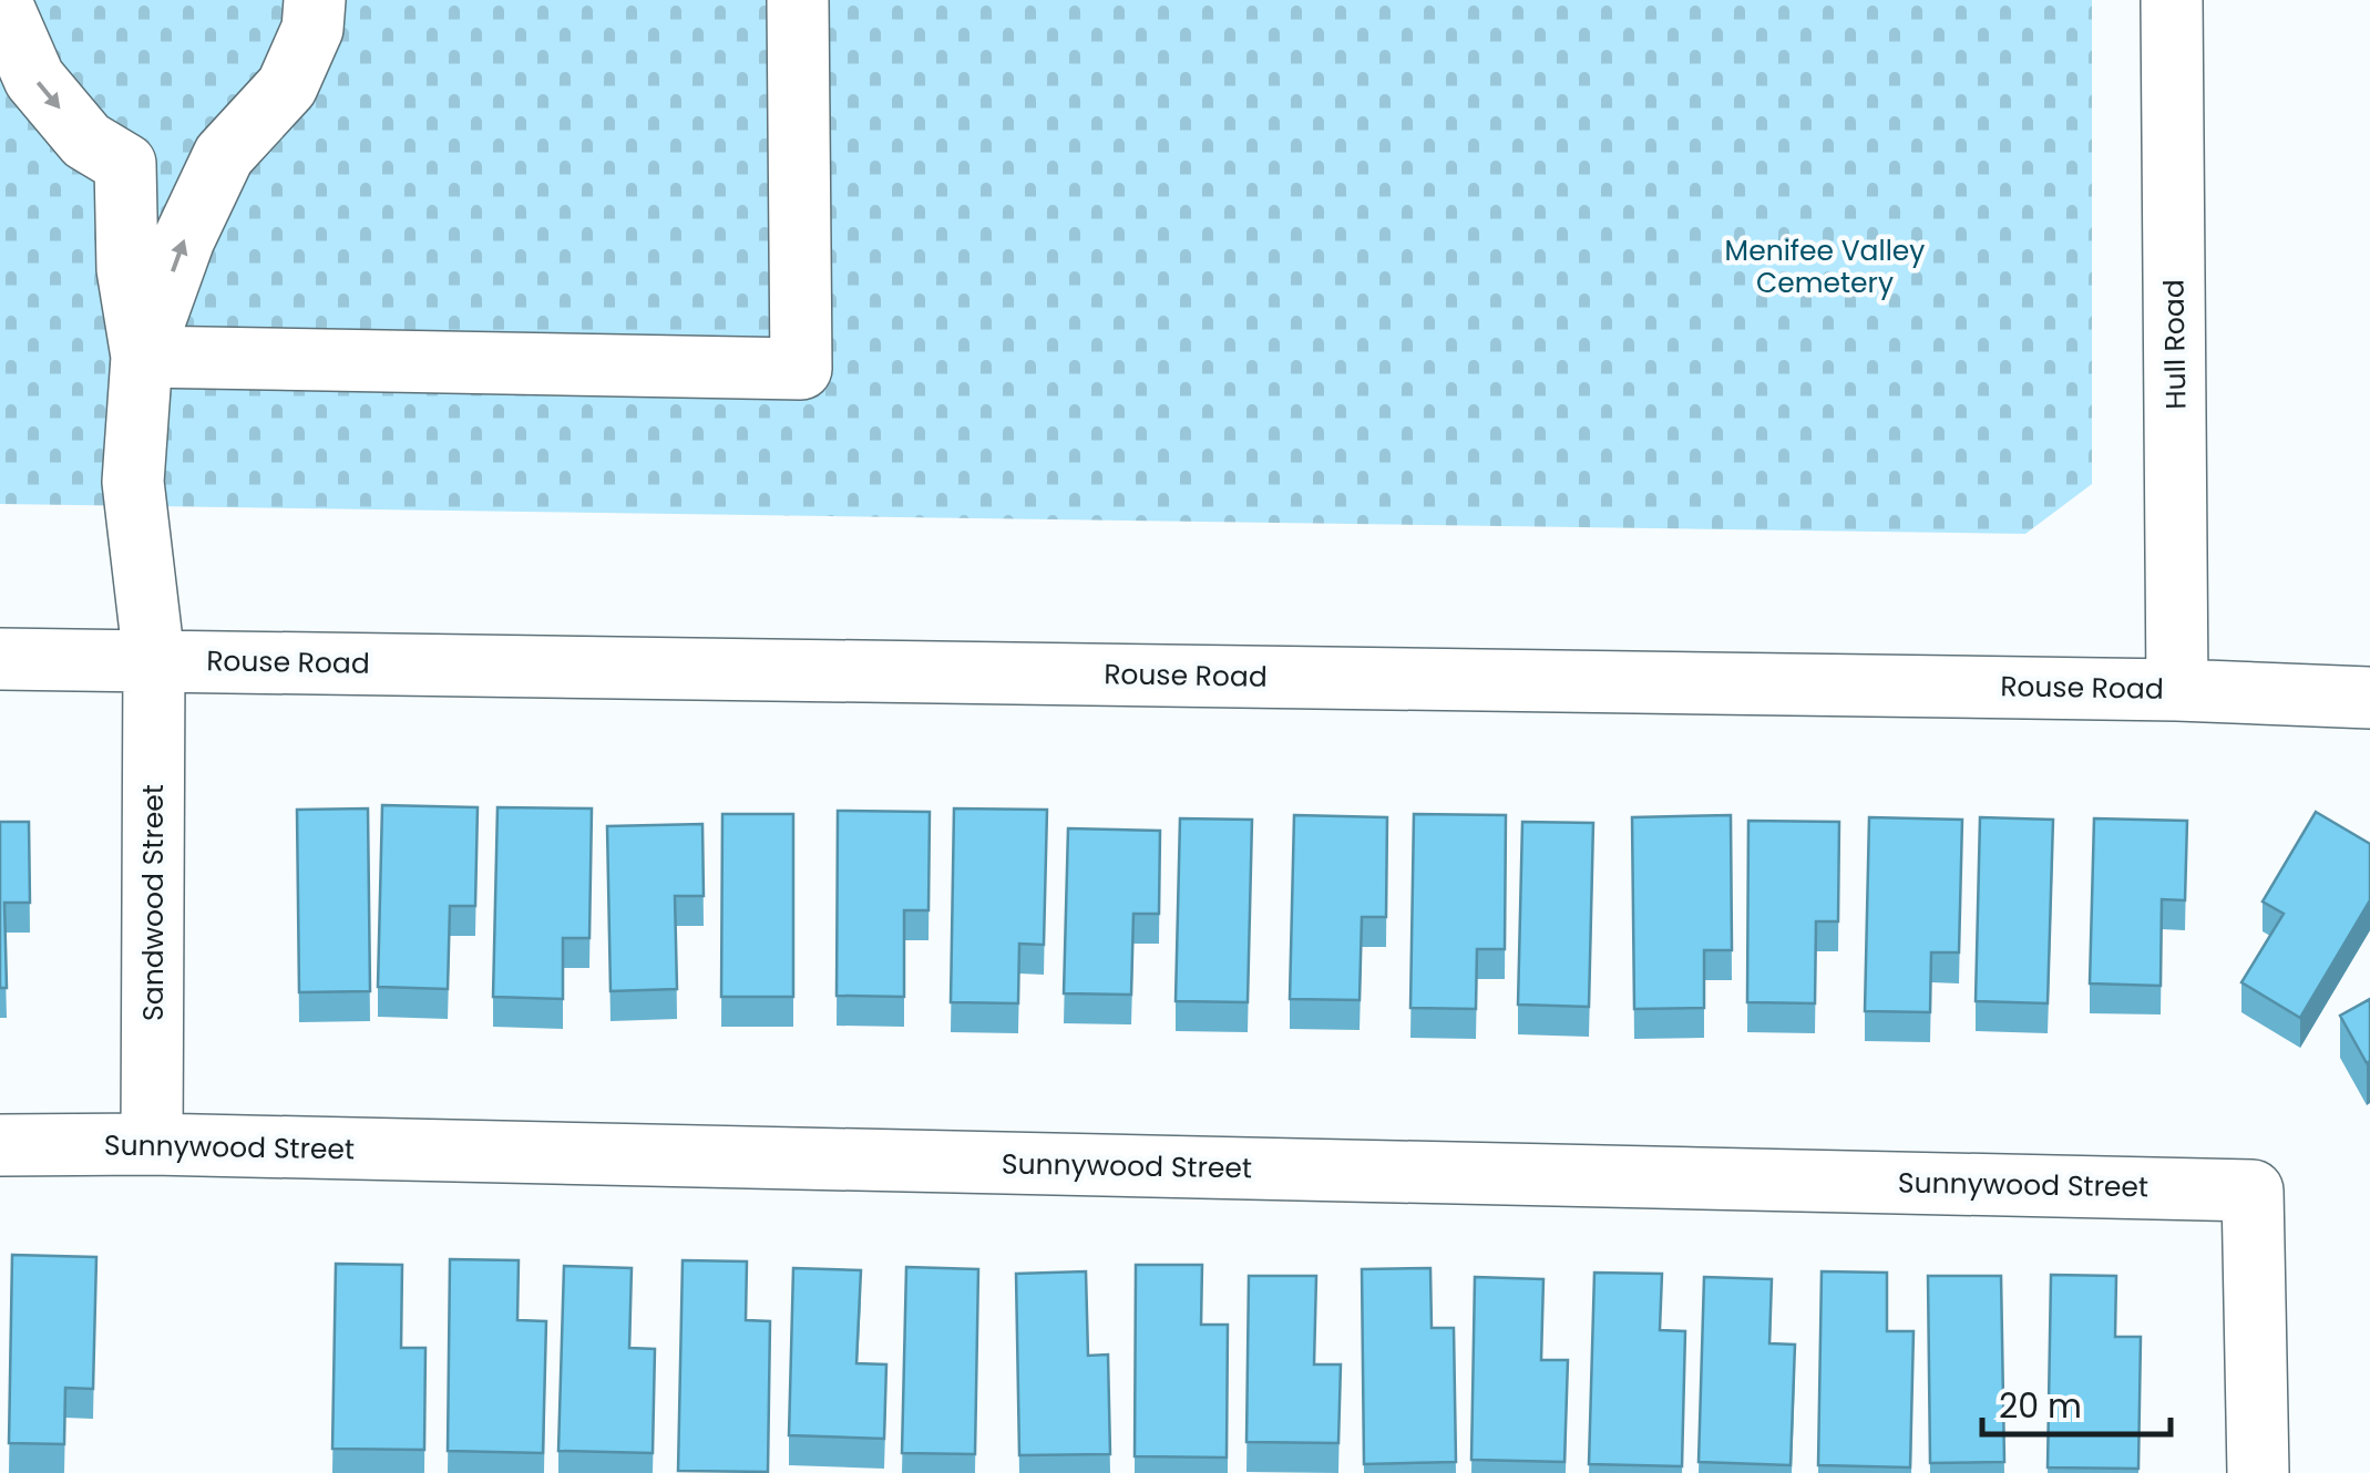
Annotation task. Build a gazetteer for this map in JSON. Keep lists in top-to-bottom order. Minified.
{"streets":{"street":["Hull Road","Rouse Road","Sandwood Street","Sunnywood Street"]},"crossings":[["Hull Road","Rouse Road"],["Rouse Road","Sandwood Street"],["Sandwood Street","Sunnywood Street"]],"parks":["Menifee Valley Cemetery"],"scale_bar":"20 m"}
